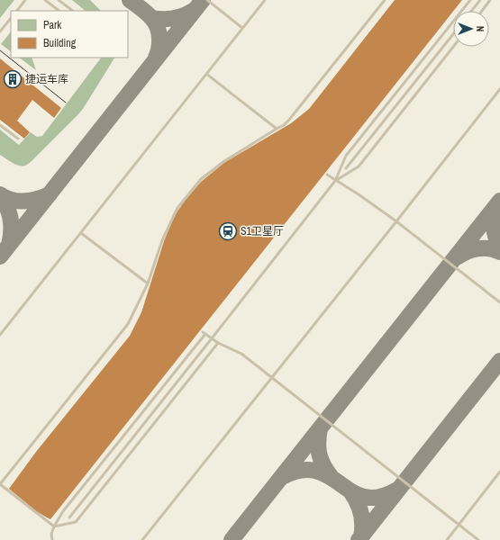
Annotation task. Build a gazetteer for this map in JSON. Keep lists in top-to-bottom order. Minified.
{"places":{"building":["捷运车库"],"station":["S1卫星厅"]},"legend":["Park","Building"],"north":"right"}
